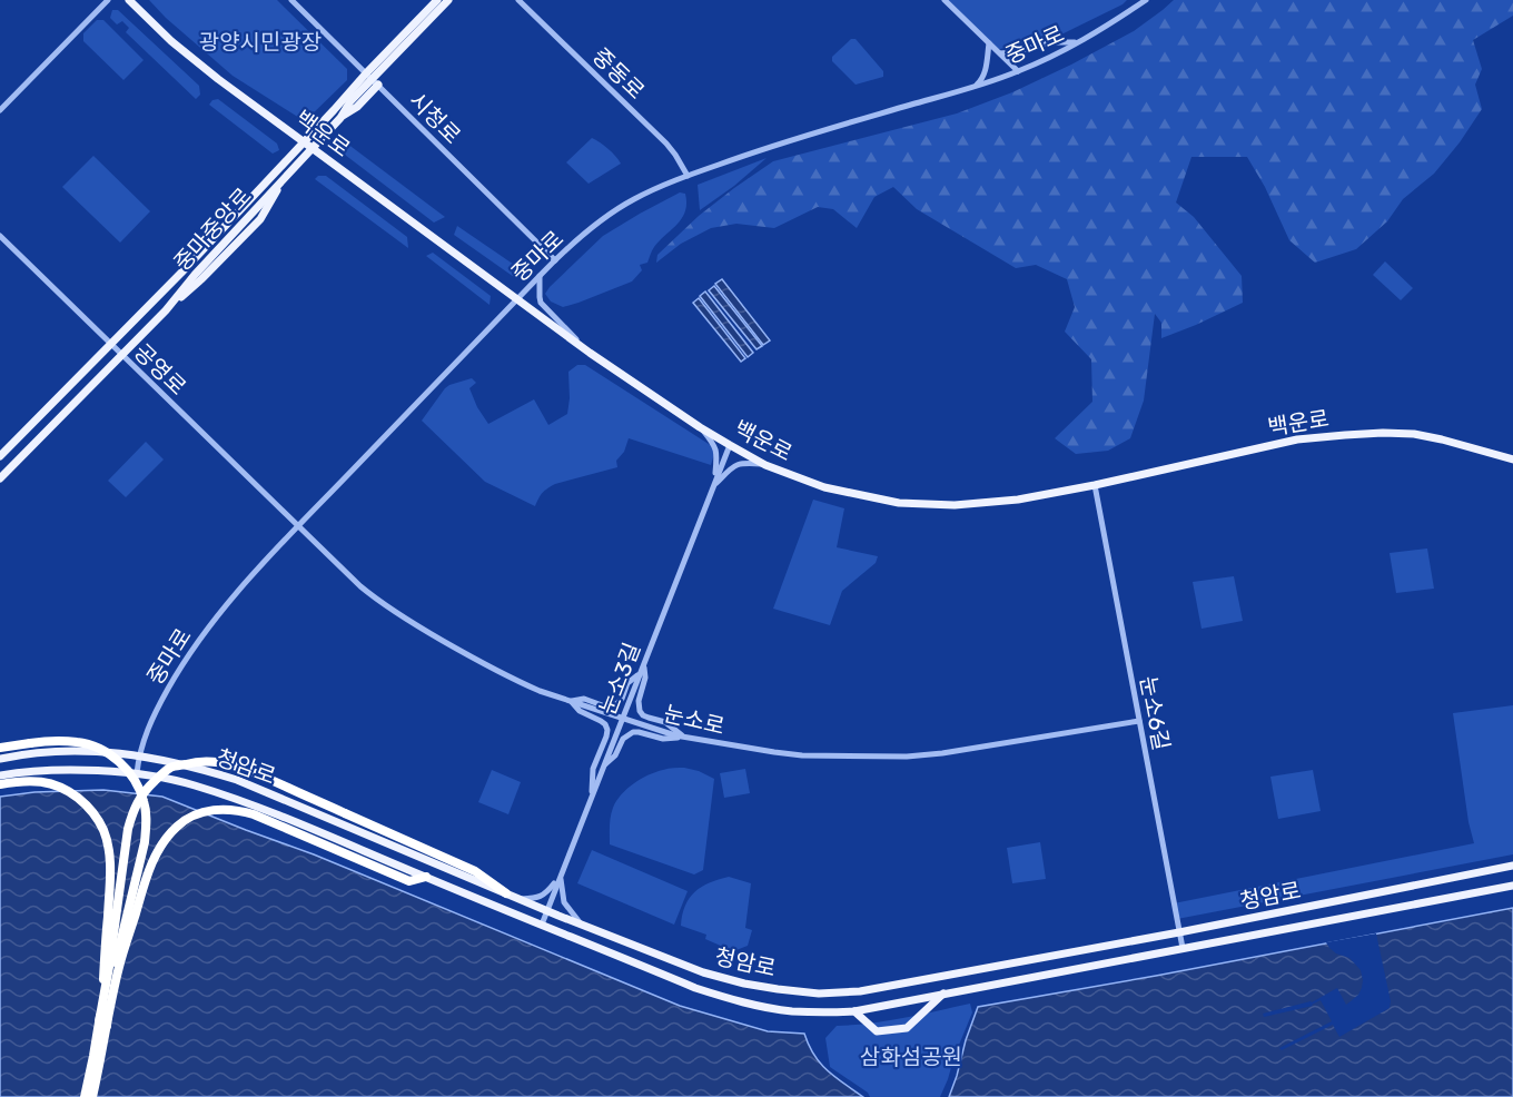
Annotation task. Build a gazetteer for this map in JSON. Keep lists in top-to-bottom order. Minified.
{"streets":{"main road":["백운로","중마중앙로","청암로"],"street":["중마로","중동로","시청로","공영로","눈소3길","눈소6길","눈소로"]},"crossings":[["중마로","중동로"],["중마로","시청로"],["중마로","백운로"],["중마로","공영로"],["중마로","눈소로"],["중마로","청암로"],["시청로","중마중앙로"],["백운로","중마중앙로"],["백운로","눈소3길"],["백운로","눈소6길"],["중마중앙로","공영로"],["공영로","눈소로"],["눈소3길","눈소로"],["눈소3길","청암로"],["눈소6길","눈소로"],["눈소6길","청암로"]],"parks":["광양시민광장","삼화섬공원"]}
